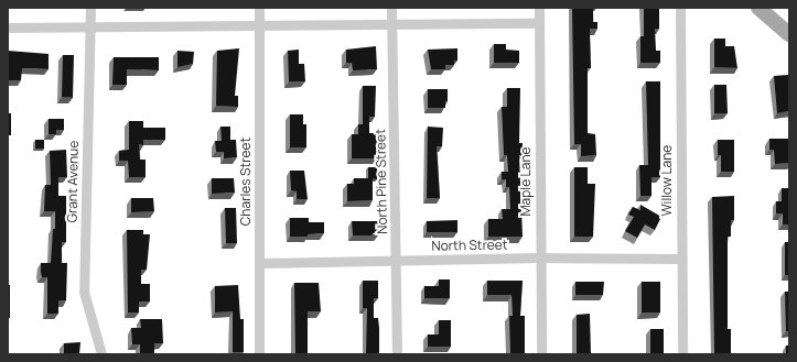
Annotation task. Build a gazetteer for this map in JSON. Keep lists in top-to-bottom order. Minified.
{"streets":{"street":["Willow Lane","Grant Avenue","Charles Street","North Pine Street","Maple Lane","North Street"]},"crossings":[["Willow Lane","North Street"],["Charles Street","North Street"],["North Pine Street","North Street"],["Maple Lane","North Street"]]}
